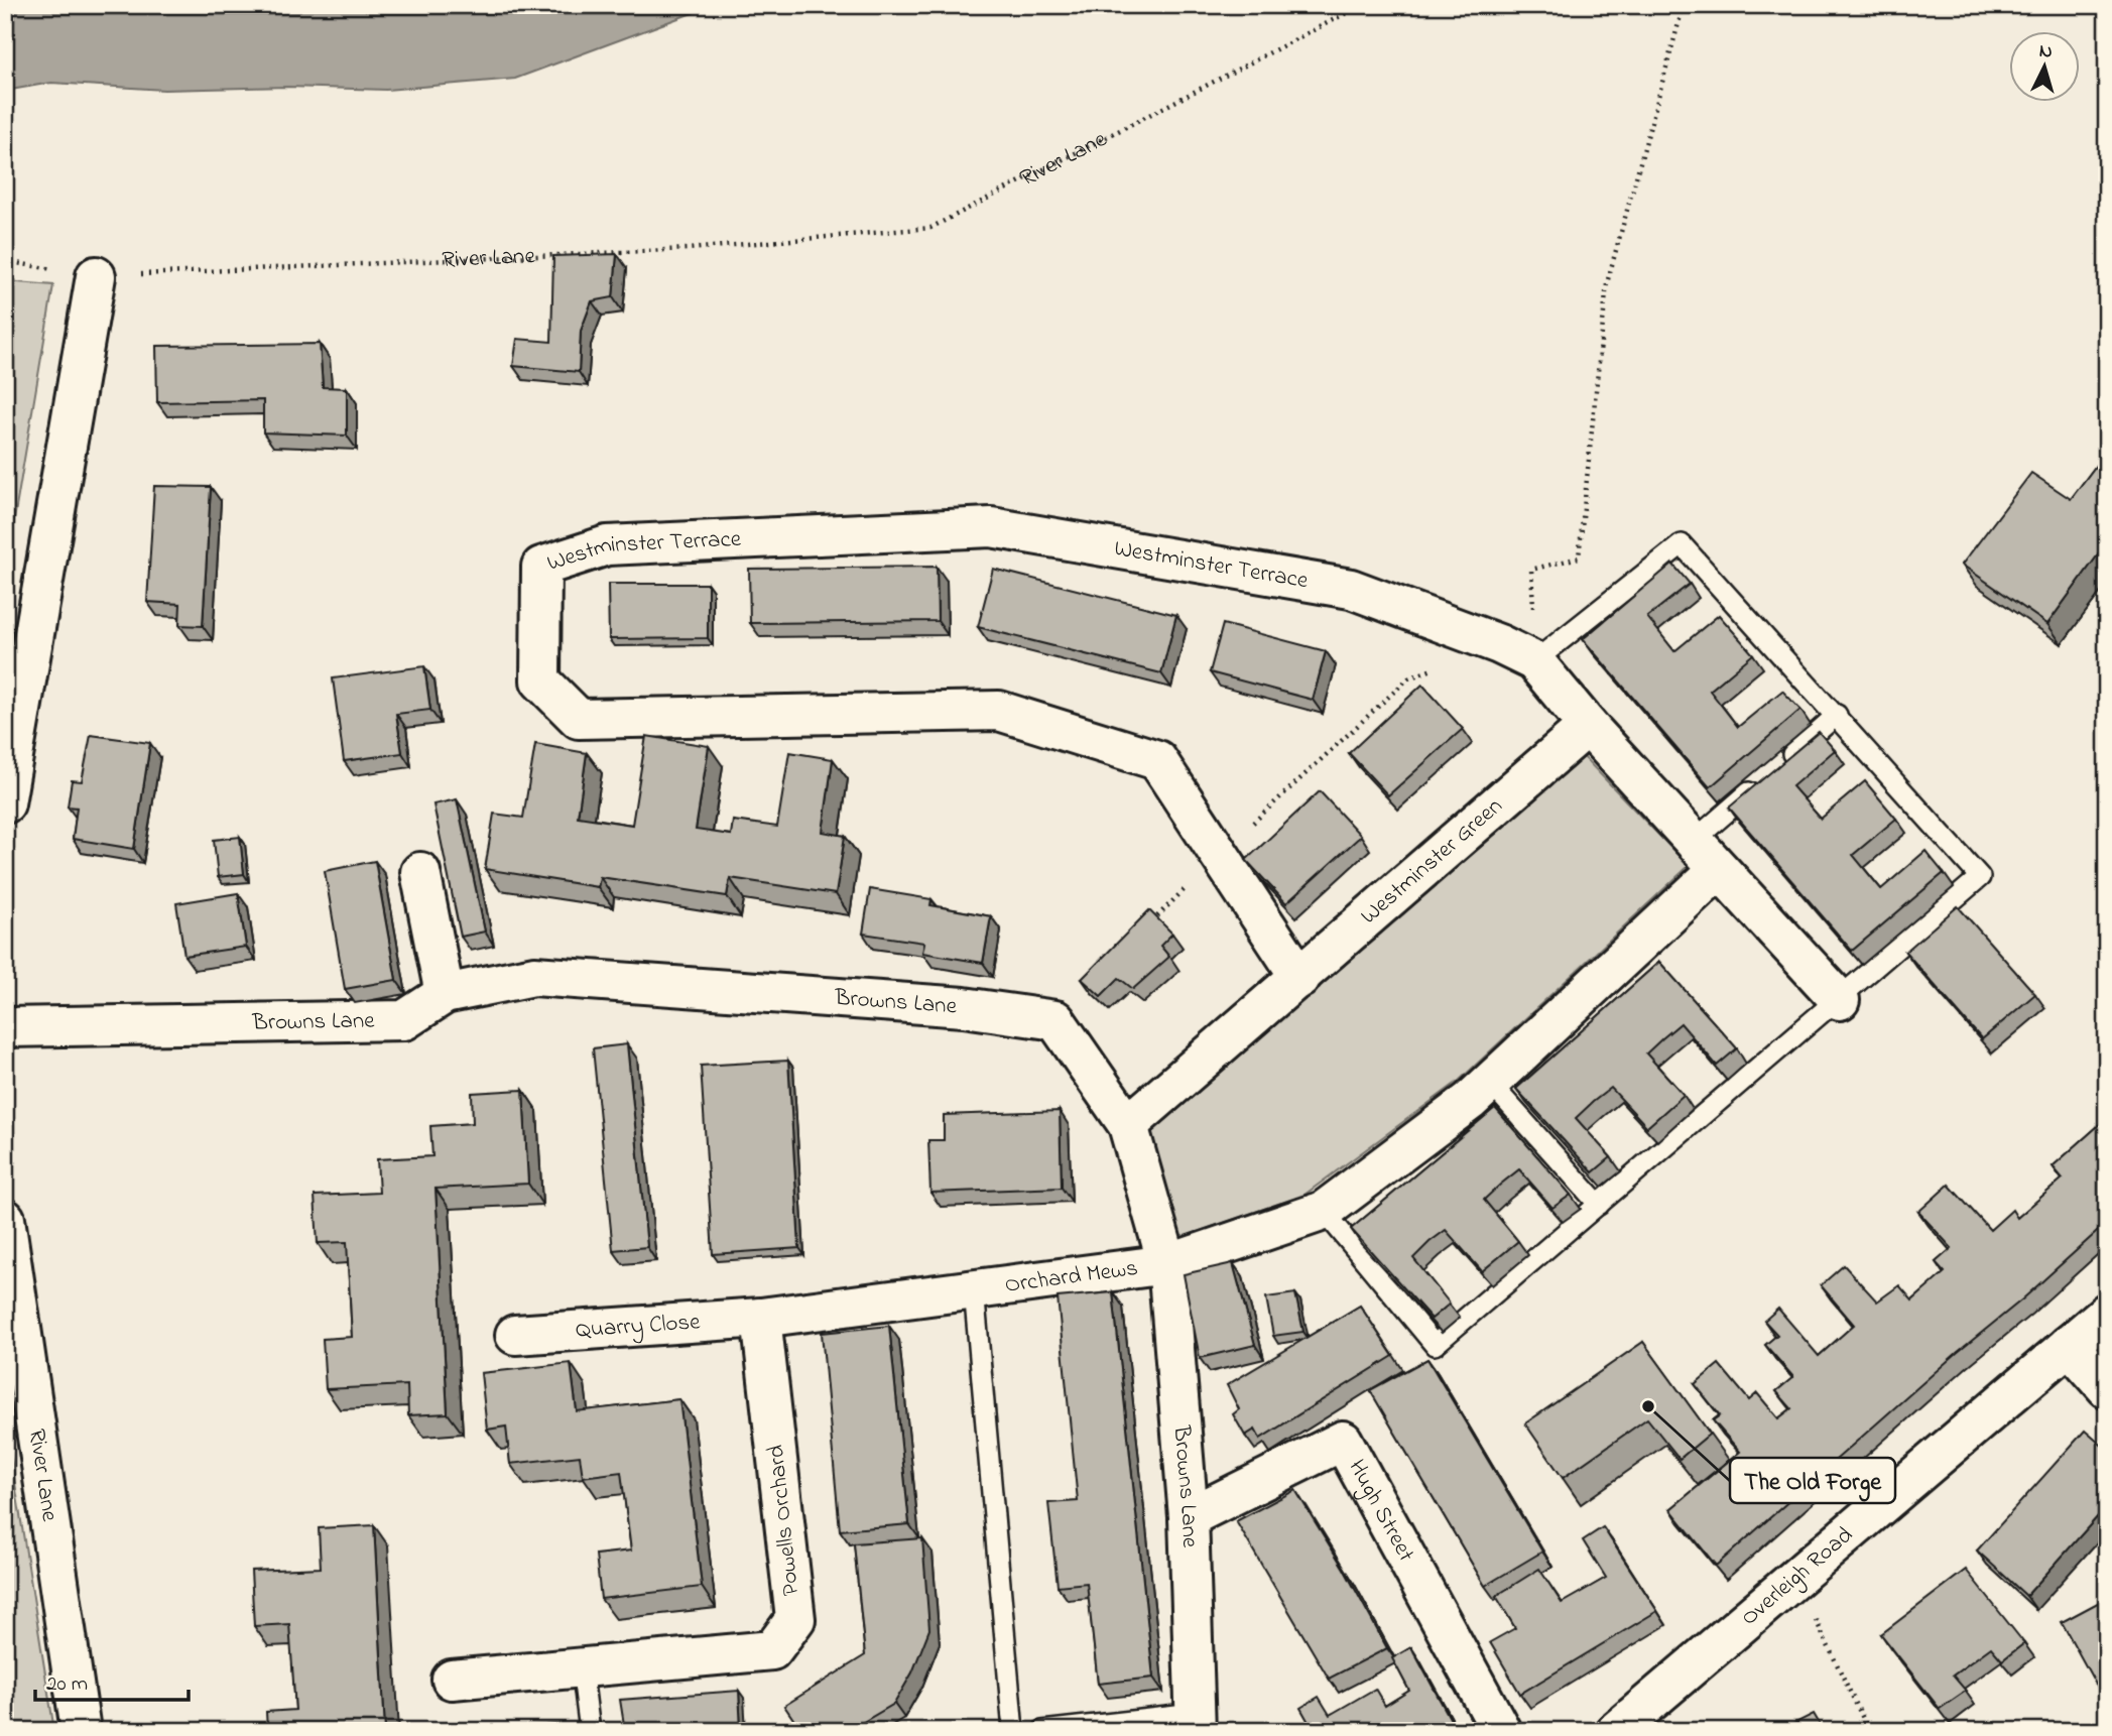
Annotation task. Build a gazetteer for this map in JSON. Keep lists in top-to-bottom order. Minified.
{"streets":{"street":["River Lane","Westminster Terrace","Westminster Green","Browns Lane","Orchard Mews","Quarry Close","Hugh Street","Powells Orchard","Overleigh Road"]},"crossings":[["Westminster Terrace","Westminster Green"],["Westminster Green","Browns Lane"],["Browns Lane","Orchard Mews"],["Browns Lane","Hugh Street"],["Quarry Close","Powells Orchard"]],"places":["The Old Forge"],"scale_bar":"20 m","north":"top"}
